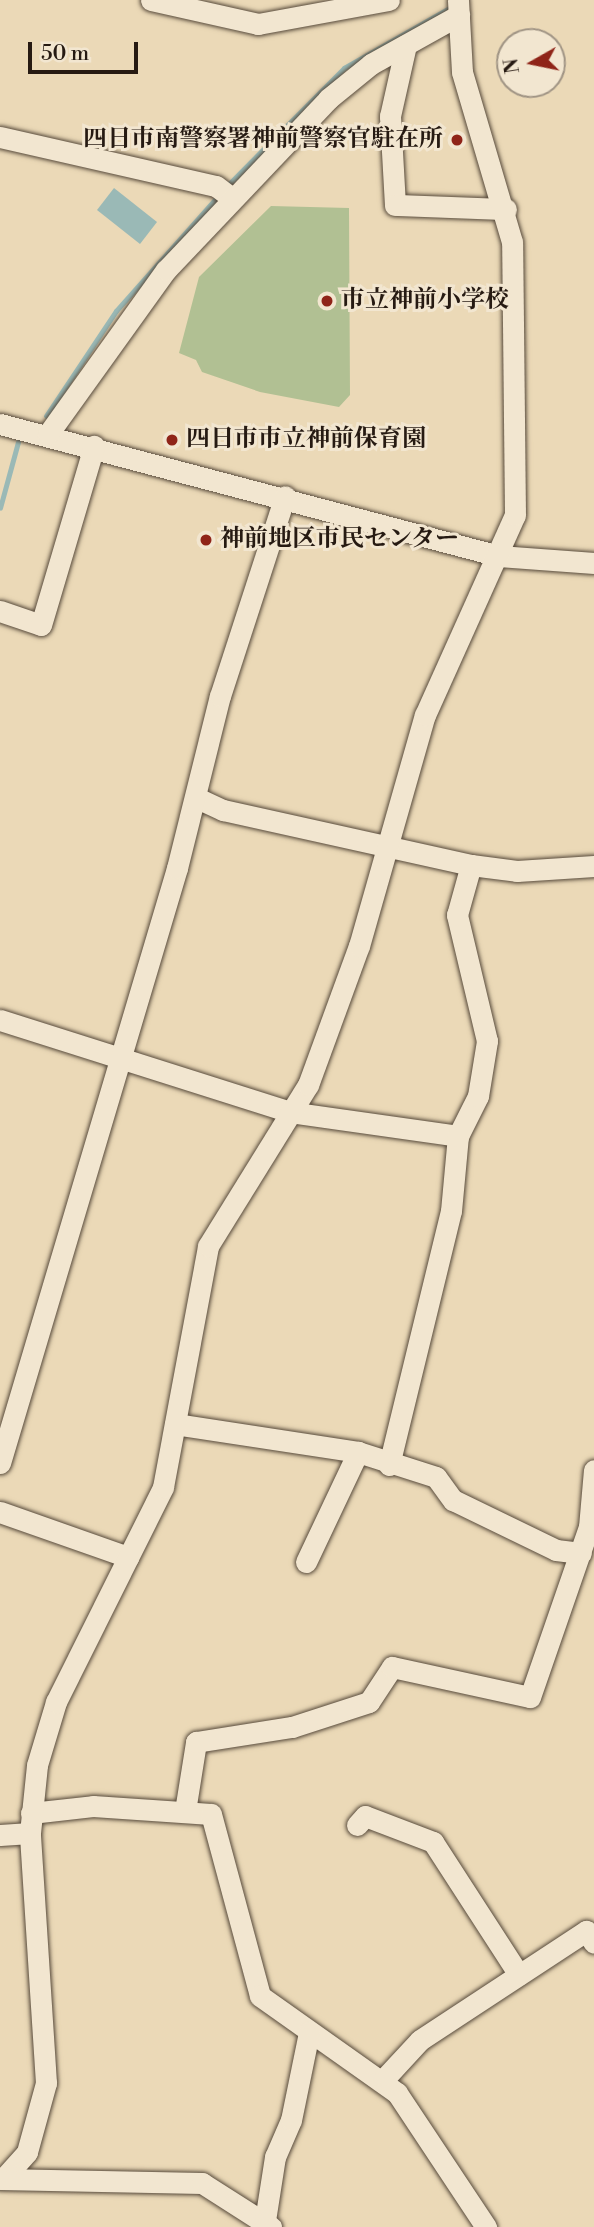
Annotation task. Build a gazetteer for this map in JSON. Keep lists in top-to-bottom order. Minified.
{"places":["四日市南警察署神前警察官駐在所","市立神前小学校","四日市市立神前保育園","神前地区市民センター"],"scale_bar":"50 m","north":"left"}
